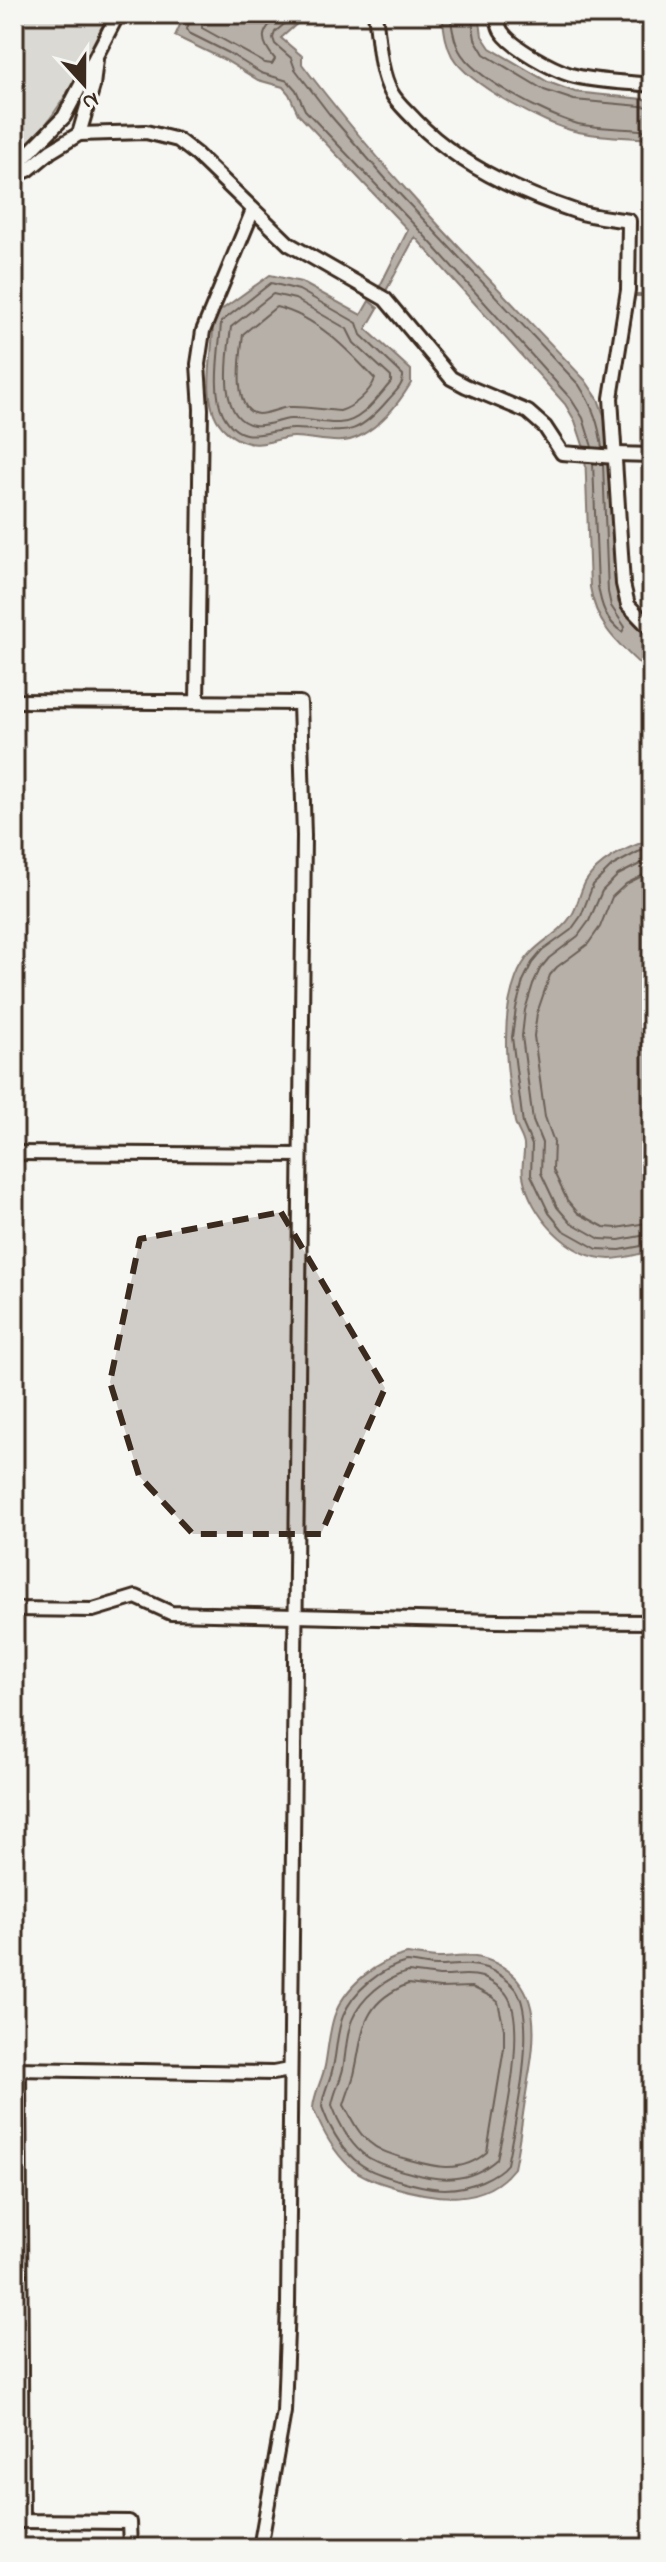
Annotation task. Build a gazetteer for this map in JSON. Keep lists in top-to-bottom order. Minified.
{"north":"bottom"}
